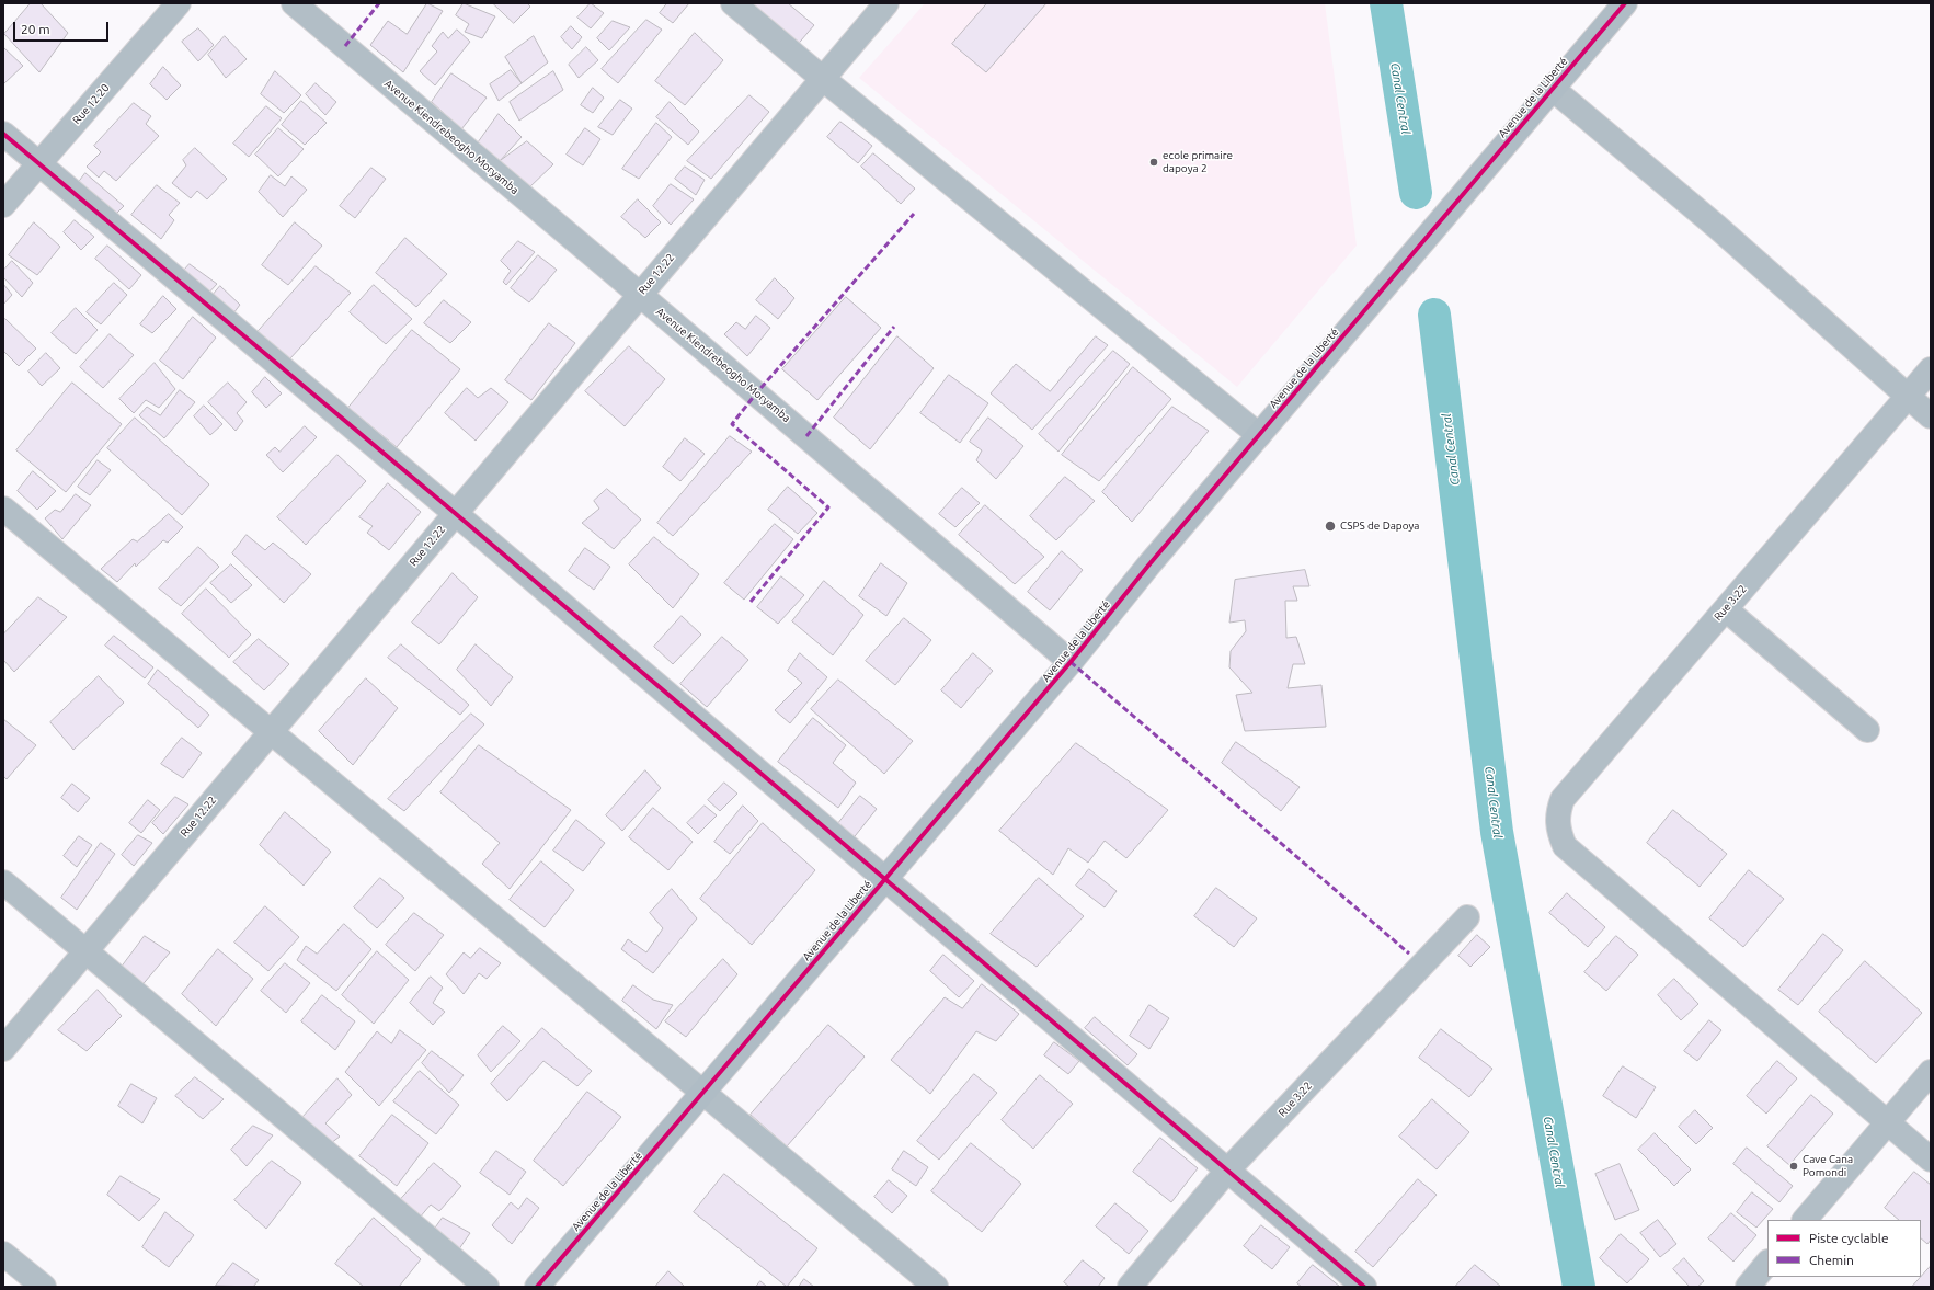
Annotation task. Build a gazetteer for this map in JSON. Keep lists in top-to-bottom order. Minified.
{"streets":{"main road":["Avenue de la Liberté"],"street":["Rue 12.20","Avenue Kiendrebeogho Moryamba","Rue 12.22","Rue 3.22"]},"crossings":[["Avenue de la Liberté","Avenue Kiendrebeogho Moryamba"],["Avenue Kiendrebeogho Moryamba","Rue 12.22"]],"water":["Canal Central"],"places":["ecole primaire dapoya 2","CSPS de Dapoya","Cave Cana Pomondi"],"legend":["Piste cyclable","Chemin"],"scale_bar":"20 m"}
